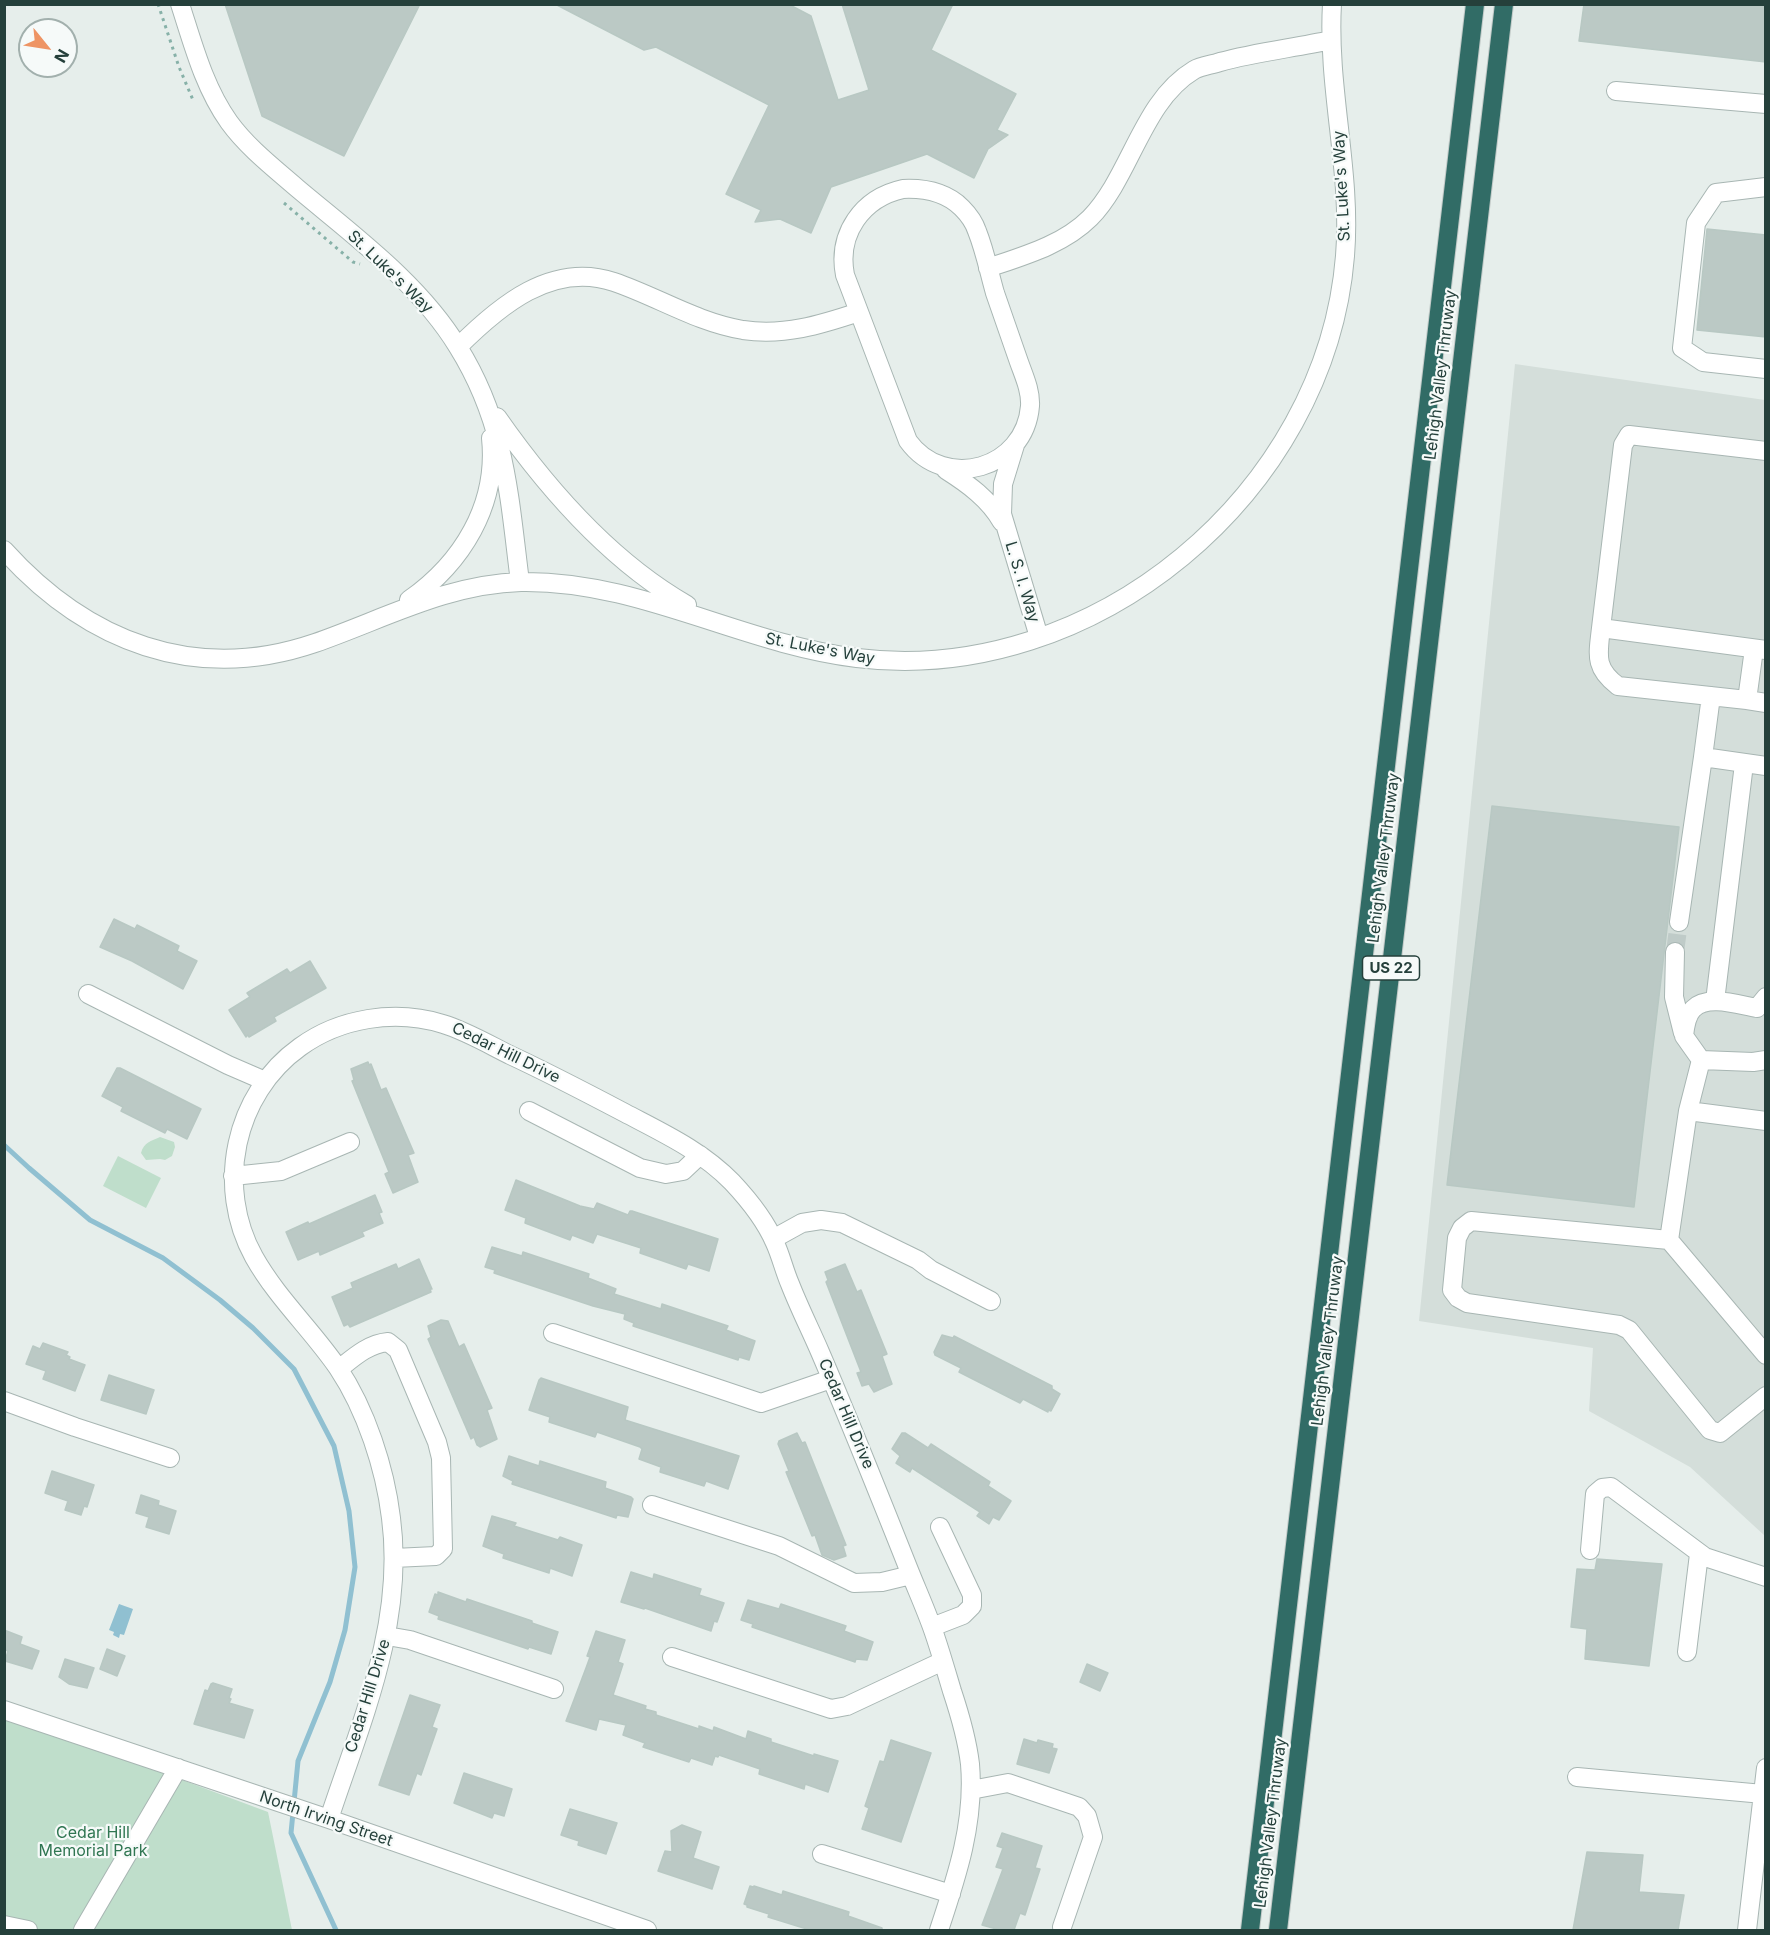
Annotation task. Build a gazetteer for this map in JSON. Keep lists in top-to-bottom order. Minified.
{"streets":{"highway":["Lehigh Valley Thruway","US 22"],"street":["St. Luke's Way","L. S. I. Way","Cedar Hill Drive","North Irving Street"]},"crossings":[["St. Luke's Way","L. S. I. Way"],["Cedar Hill Drive","North Irving Street"]],"parks":["Cedar Hill Memorial Park"],"north":"bottom right"}
